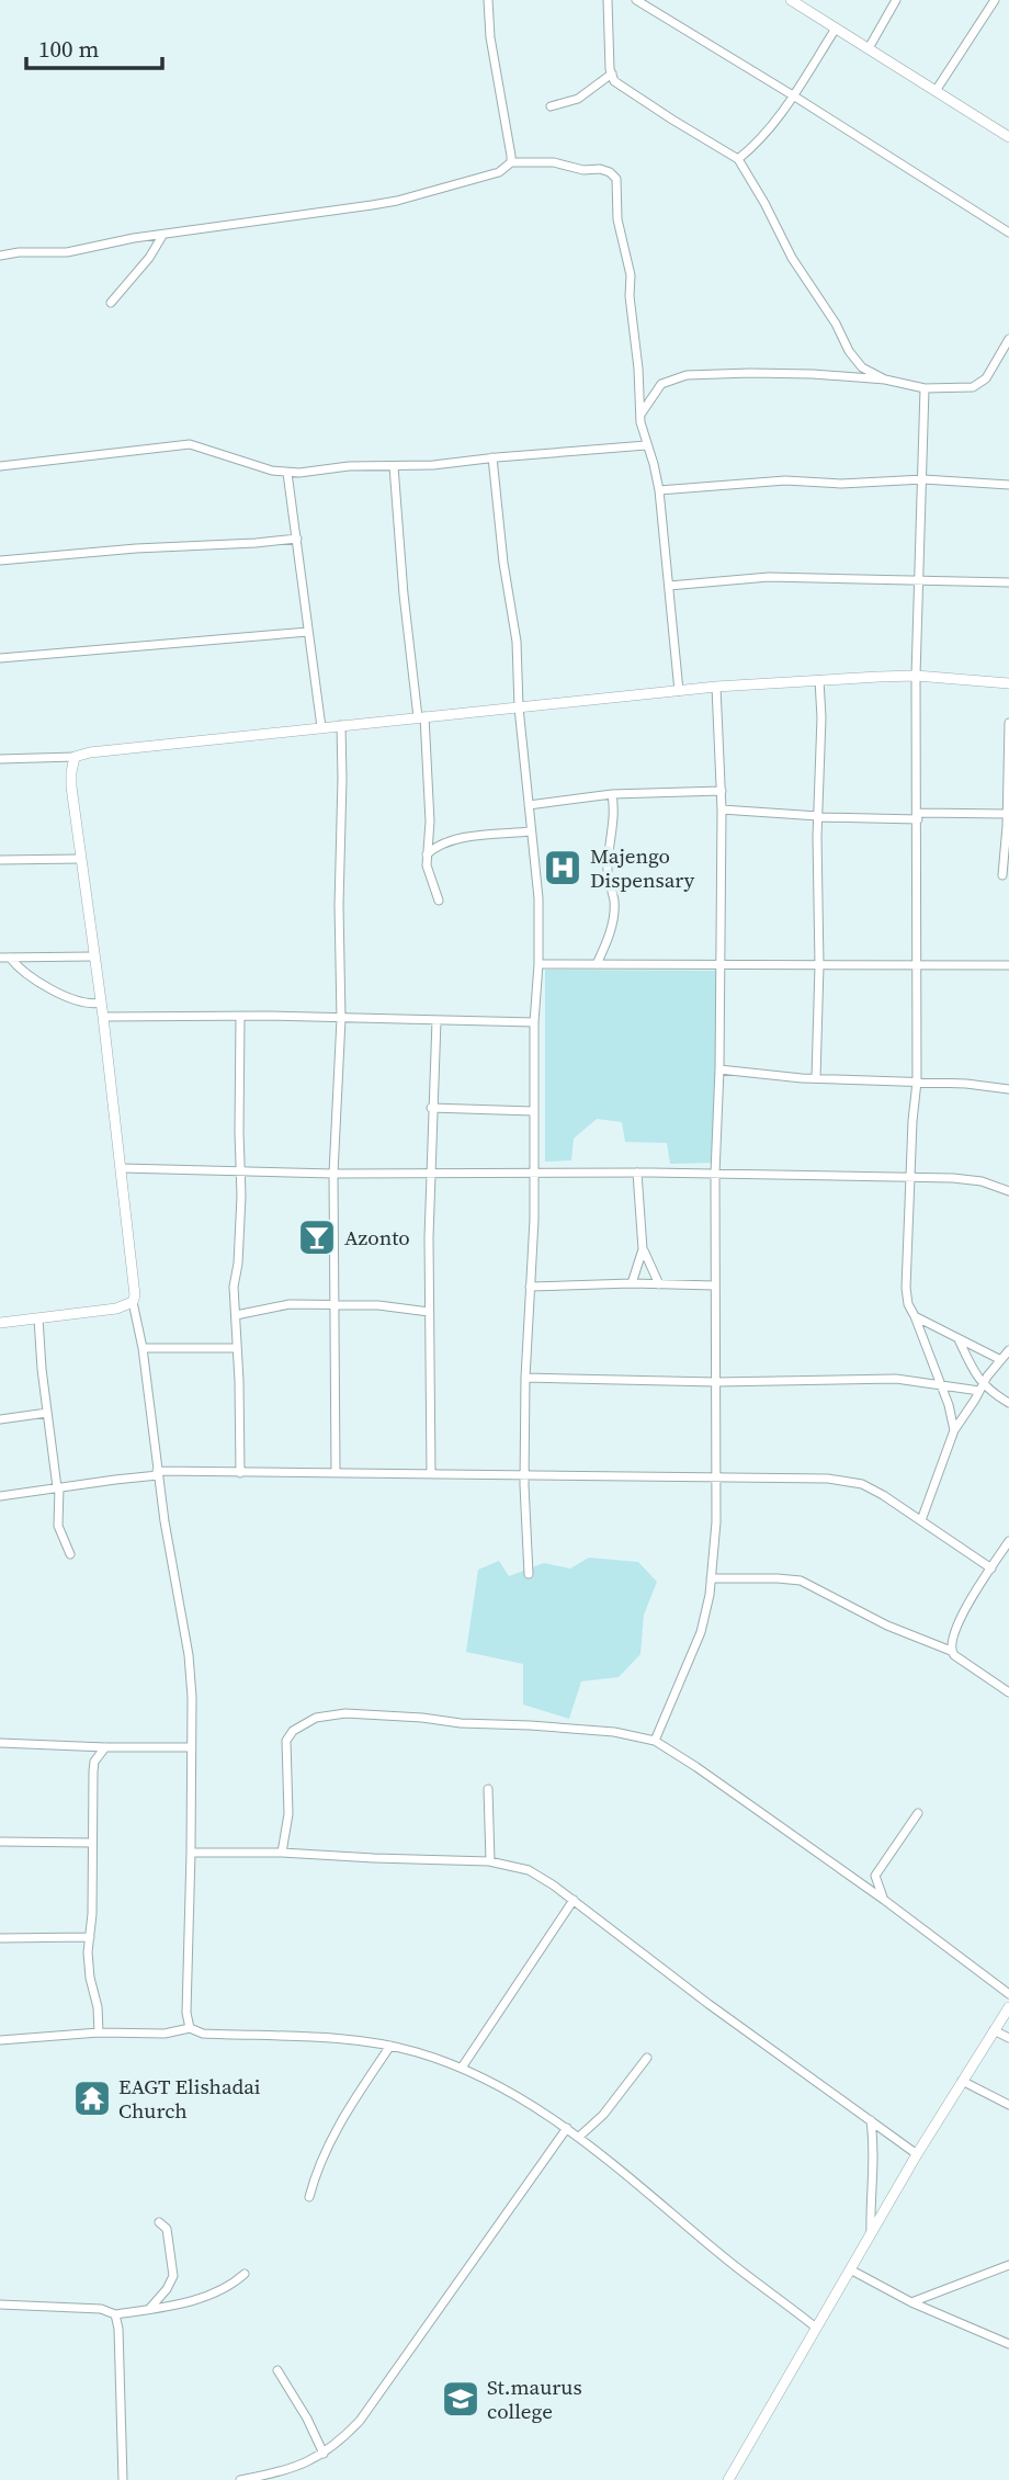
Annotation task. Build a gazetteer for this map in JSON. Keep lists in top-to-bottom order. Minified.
{"places":{"hospital":["Majengo Dispensary"],"bar":["Azonto"],"temple":["EAGT Elishadai Church"],"school or university":["St.maurus college"]},"scale_bar":"100 m"}
